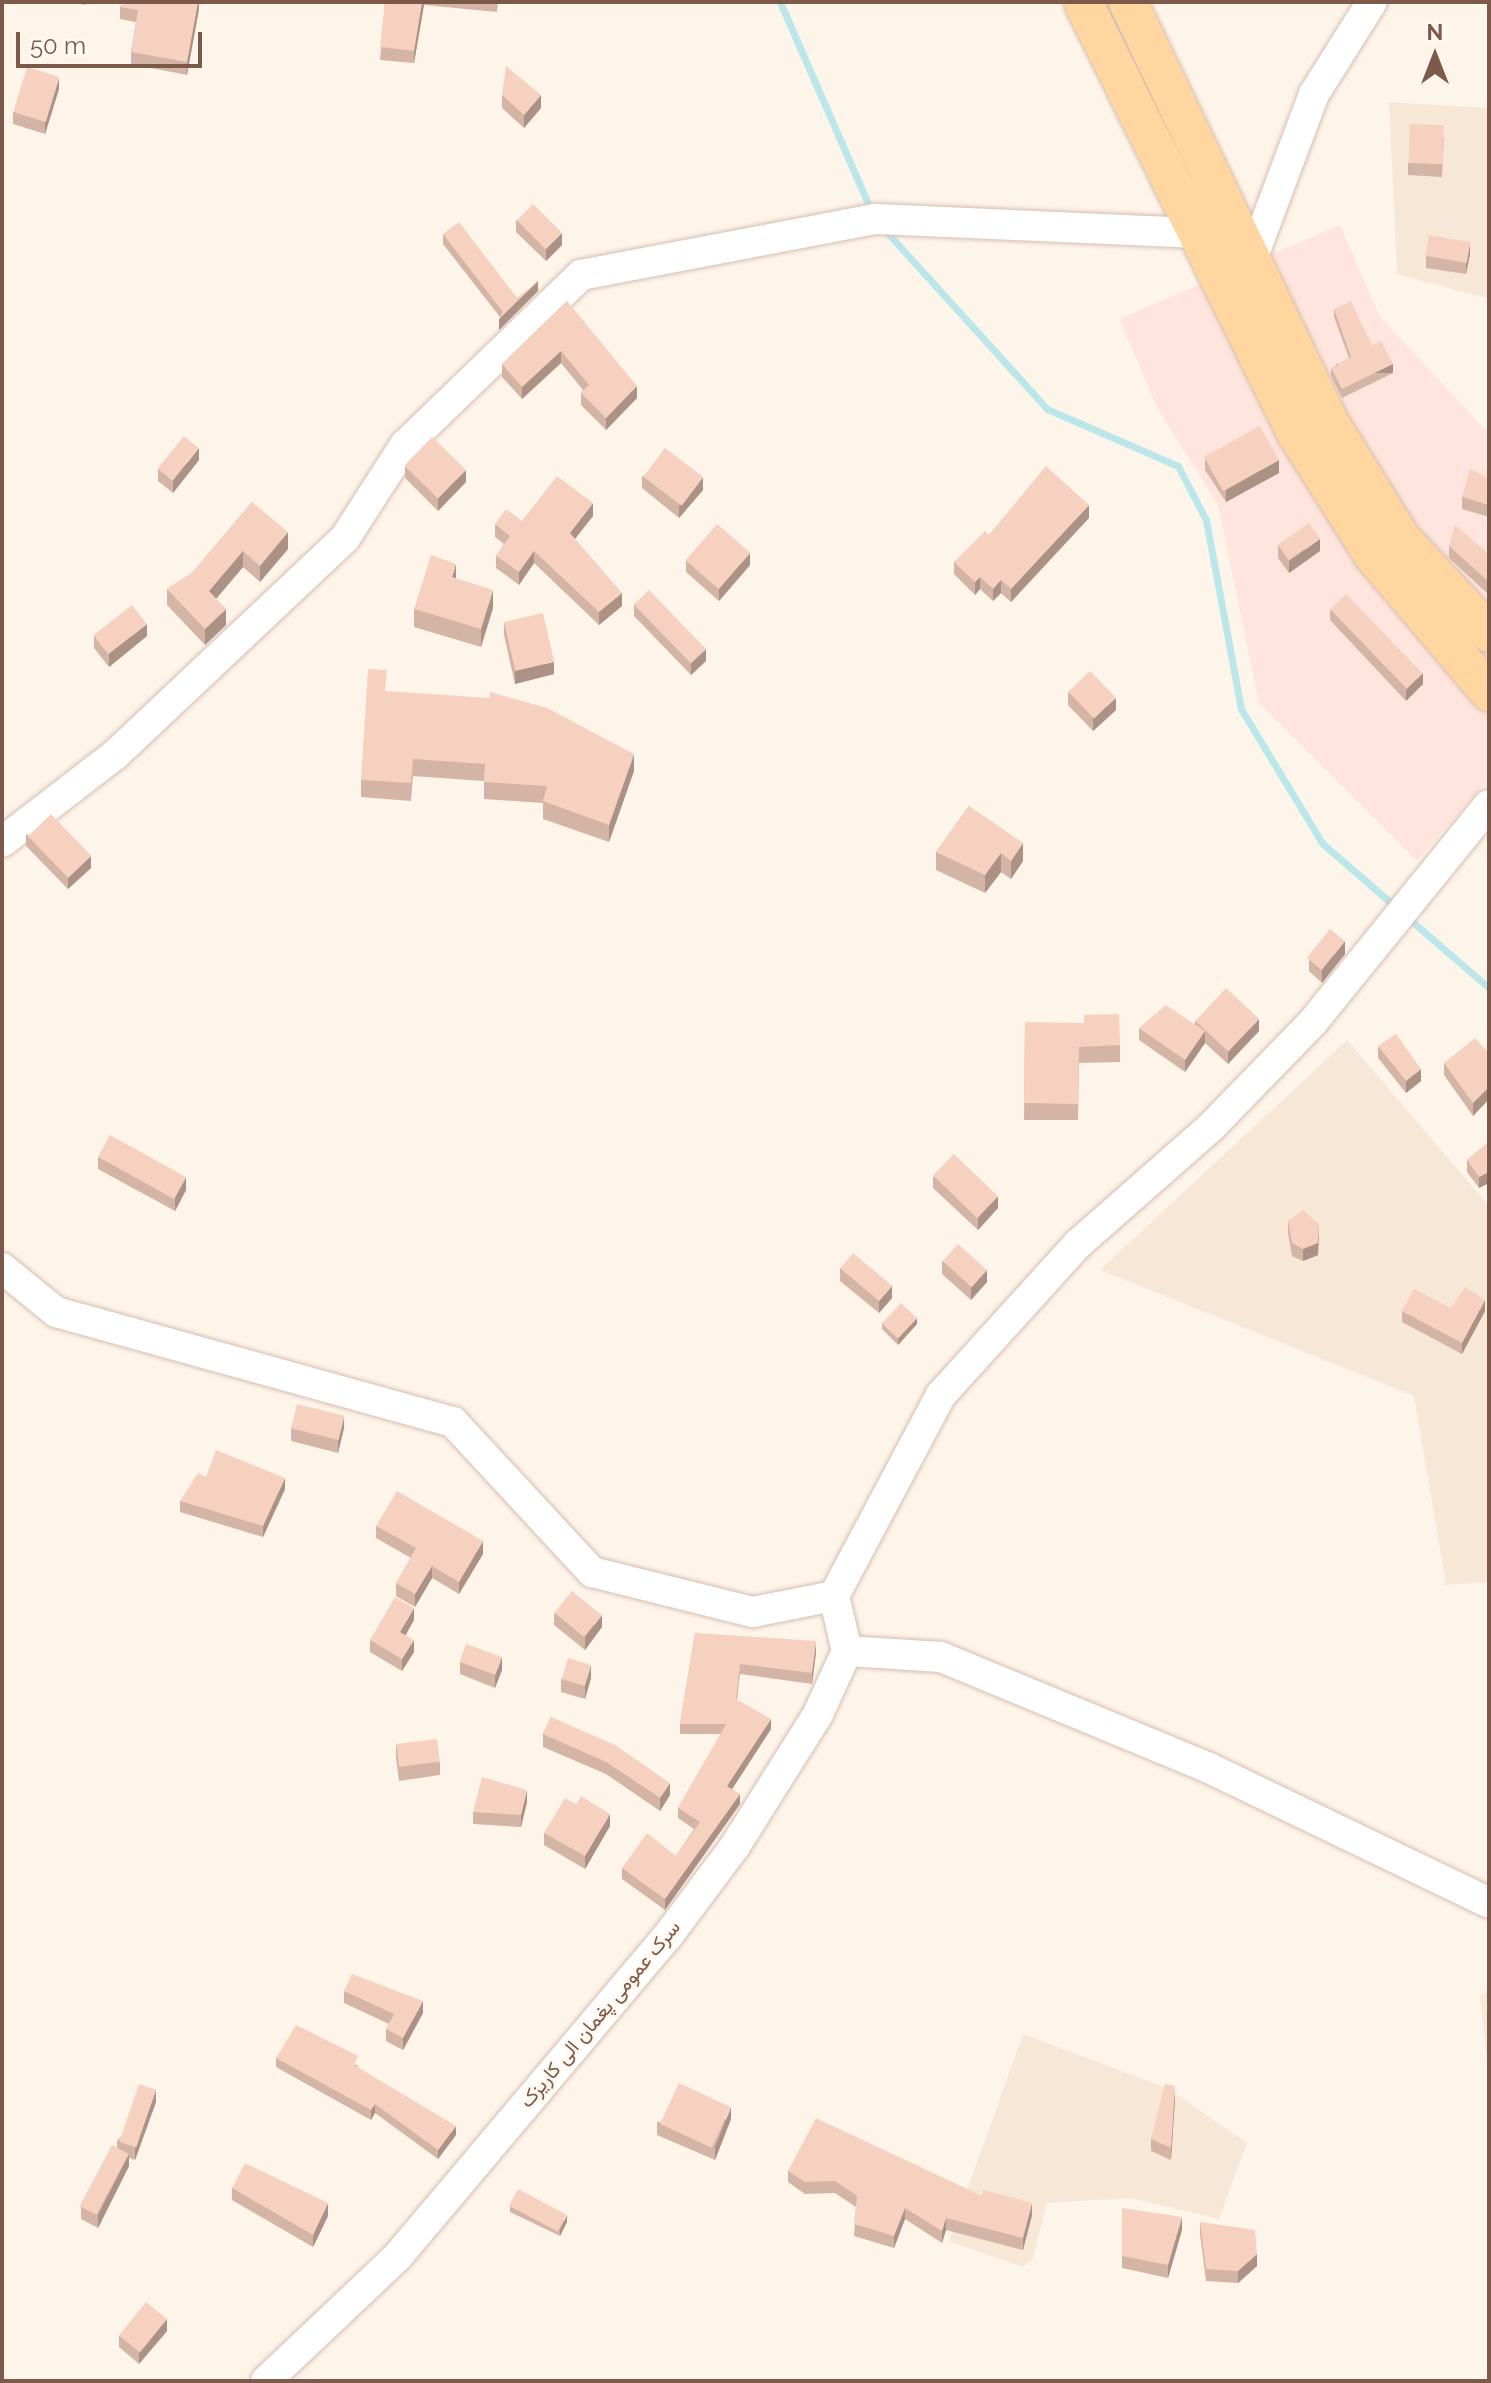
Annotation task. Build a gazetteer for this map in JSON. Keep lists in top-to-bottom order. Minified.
{"streets":{"street":["سرک عمومی پغمان الی کاریزک"]},"scale_bar":"50 m","north":"top"}
